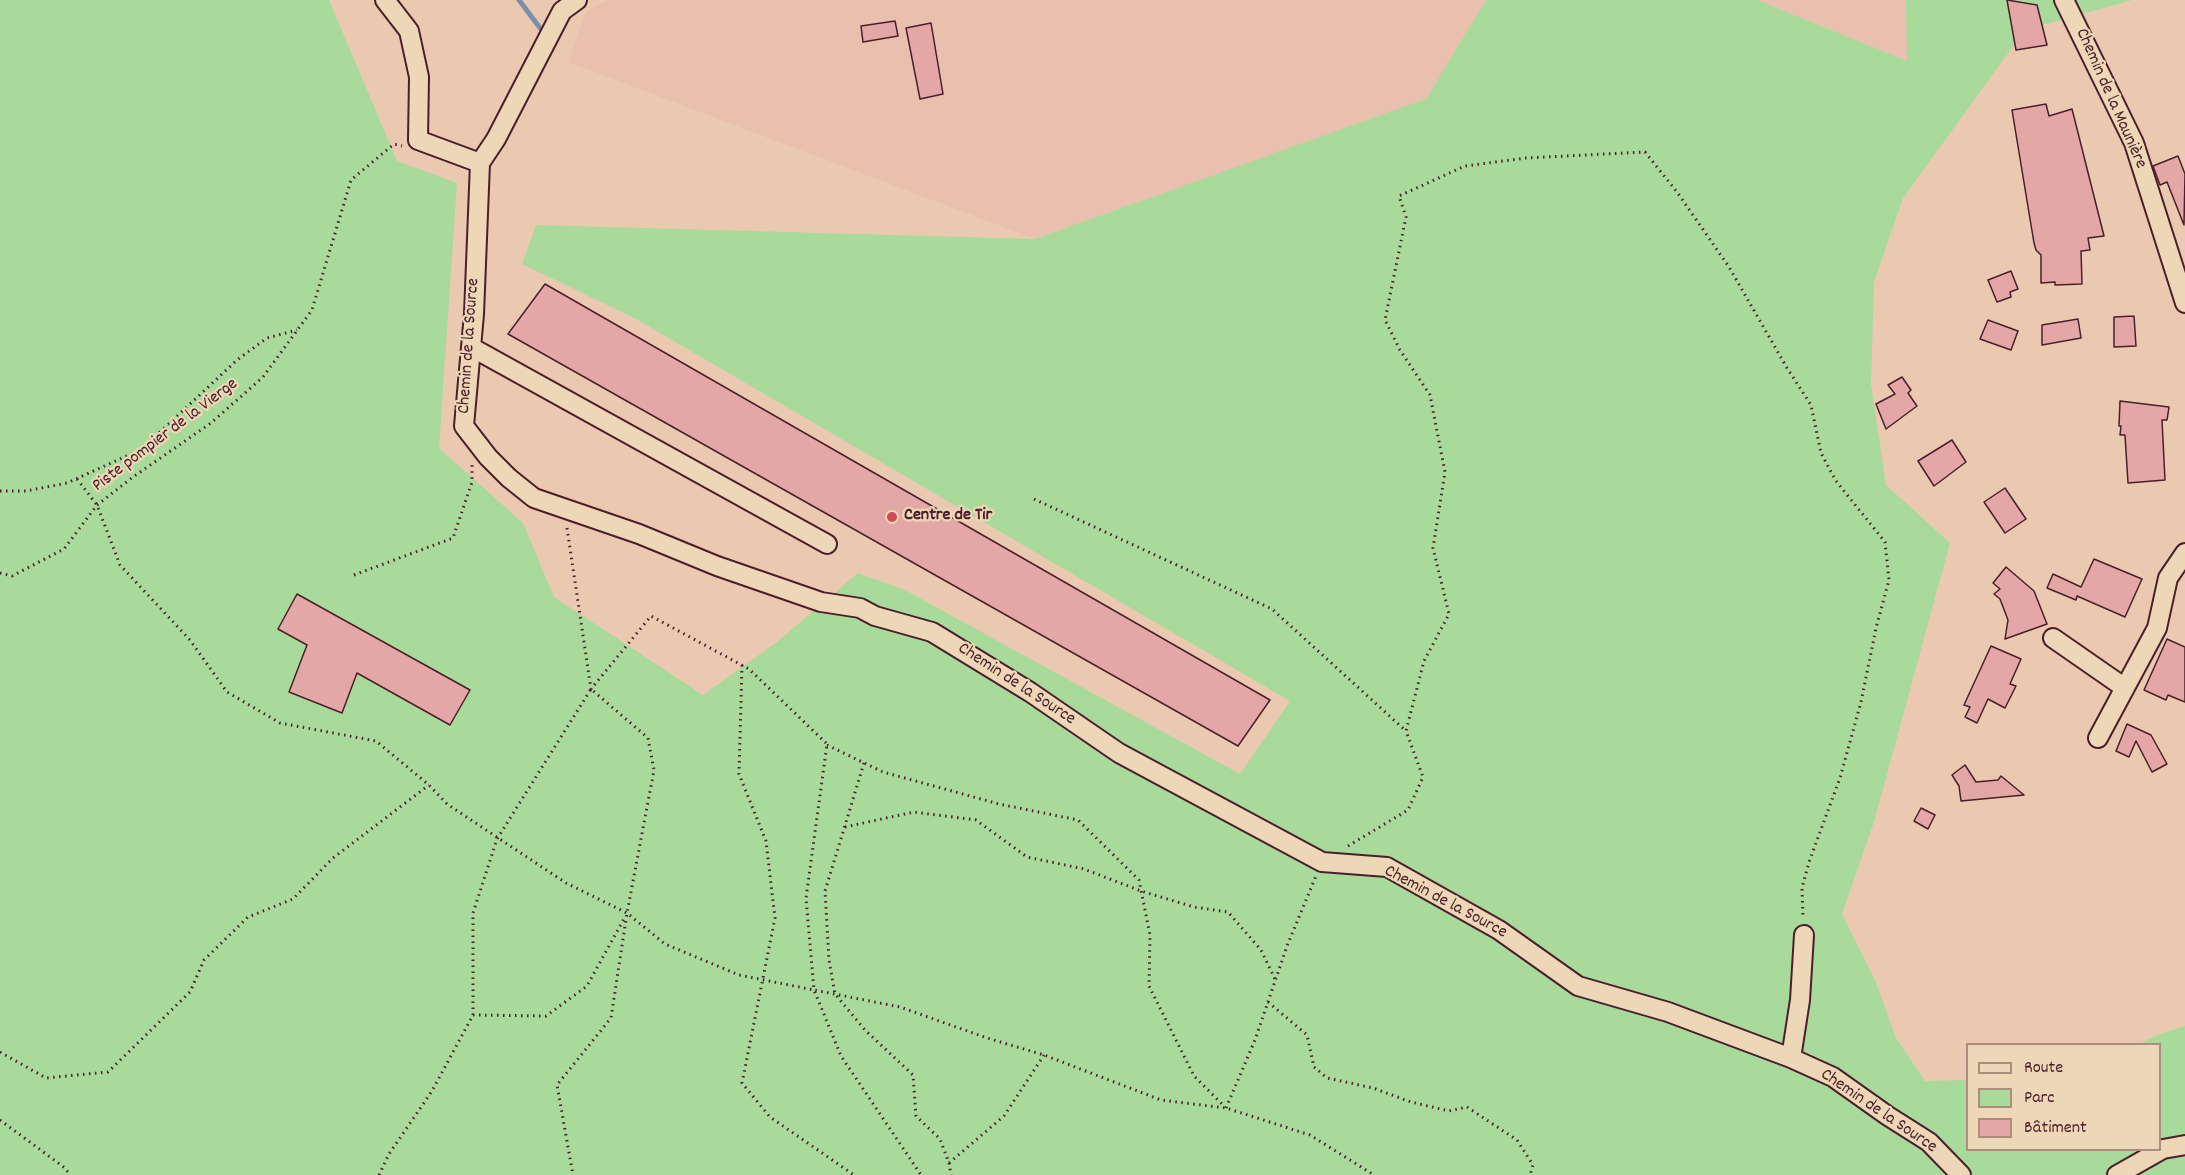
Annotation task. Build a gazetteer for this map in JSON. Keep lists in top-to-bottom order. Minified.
{"streets":{"street":["Chemin de la Maunière","Chemin de la Source"],"path":["Piste pompier de la Vierge"]},"places":["Centre de Tir"],"legend":["Route","Parc","Bâtiment"]}
